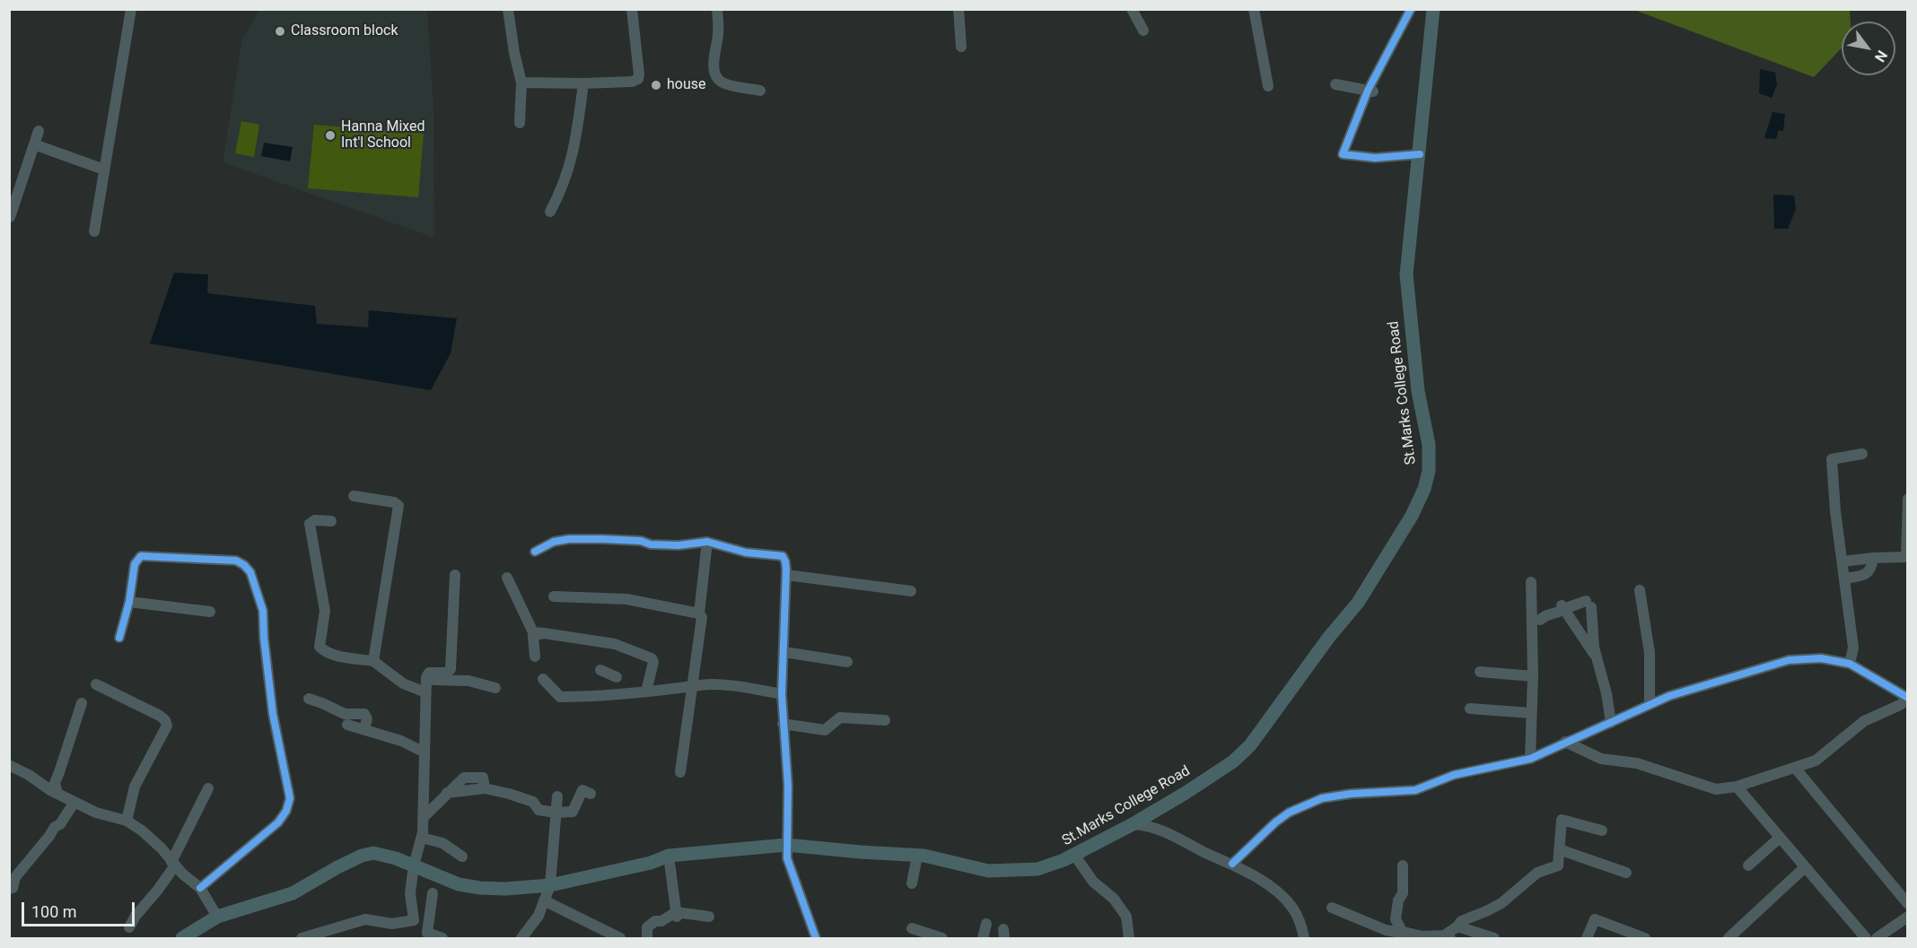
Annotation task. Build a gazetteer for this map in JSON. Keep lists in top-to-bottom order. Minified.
{"streets":{"main road":["St.Marks College Road"]},"places":["Classroom block","house","Hanna Mixed Int'l School"],"scale_bar":"100 m","north":"bottom right"}
